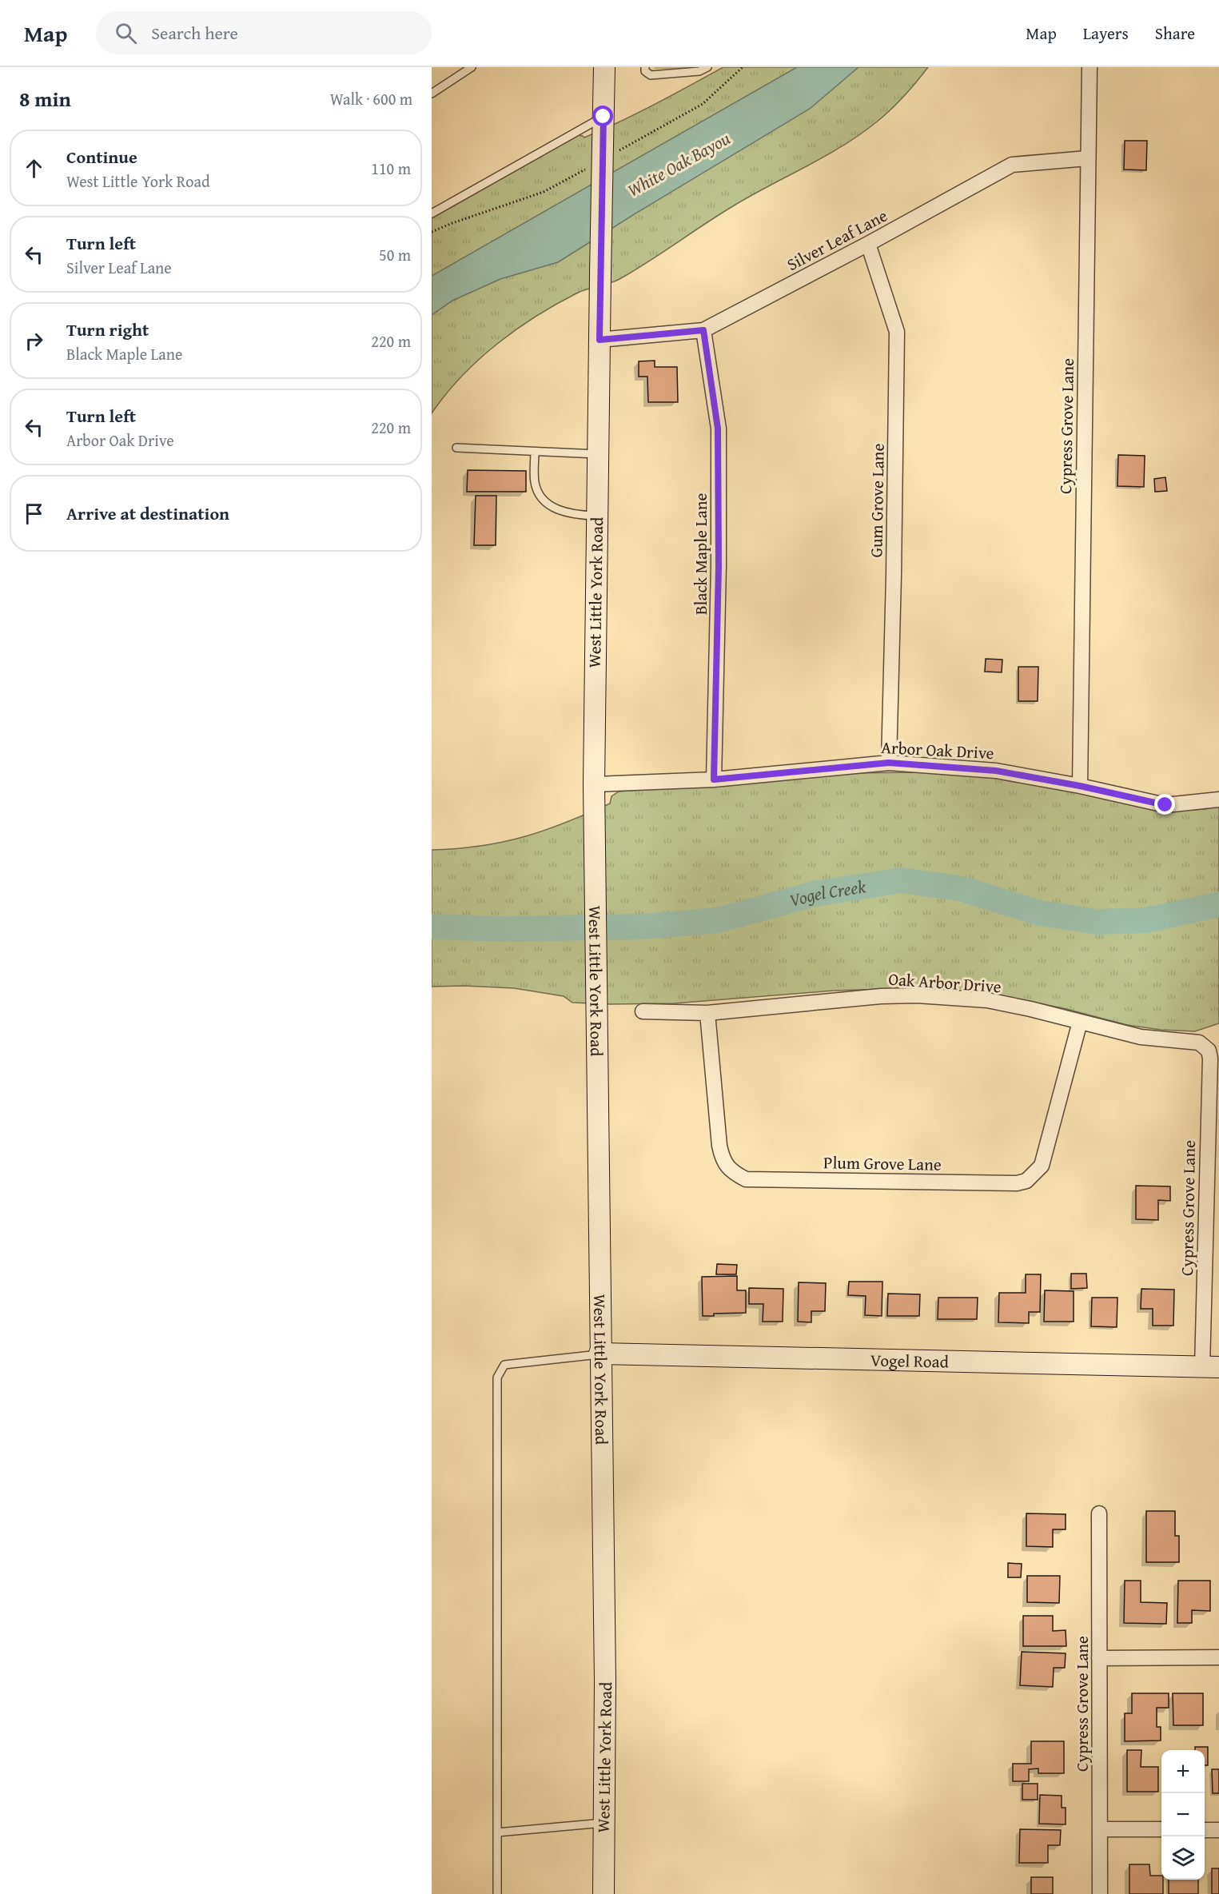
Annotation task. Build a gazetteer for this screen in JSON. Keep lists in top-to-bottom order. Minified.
{"streets":{"street":["Silver Leaf Lane","Cypress Grove Lane","Gum Grove Lane","Black Maple Lane","West Little York Road","Arbor Oak Drive","Oak Arbor Drive","Plum Grove Lane","Vogel Road"]},"crossings":[["Silver Leaf Lane","Cypress Grove Lane"],["Silver Leaf Lane","Gum Grove Lane"],["Silver Leaf Lane","Black Maple Lane"],["Silver Leaf Lane","West Little York Road"],["Cypress Grove Lane","Arbor Oak Drive"],["Cypress Grove Lane","Oak Arbor Drive"],["Cypress Grove Lane","Vogel Road"],["Gum Grove Lane","Arbor Oak Drive"],["Black Maple Lane","Arbor Oak Drive"],["West Little York Road","Arbor Oak Drive"],["West Little York Road","Vogel Road"],["Oak Arbor Drive","Plum Grove Lane"]],"water":["White Oak Bayou","Vogel Creek"],"page":{"header":"Map","search":"Search here","nav":["Map","Layers","Share"],"heading":["8 min","Walk · 600 m"],"list":[["Continue","West Little York Road","110 m"],["Turn left","Silver Leaf Lane","50 m"],["Turn right","Black Maple Lane","220 m"],["Turn left","Arbor Oak Drive","220 m"],"Arrive at destination"],"map_buttons":["+","−"]}}
